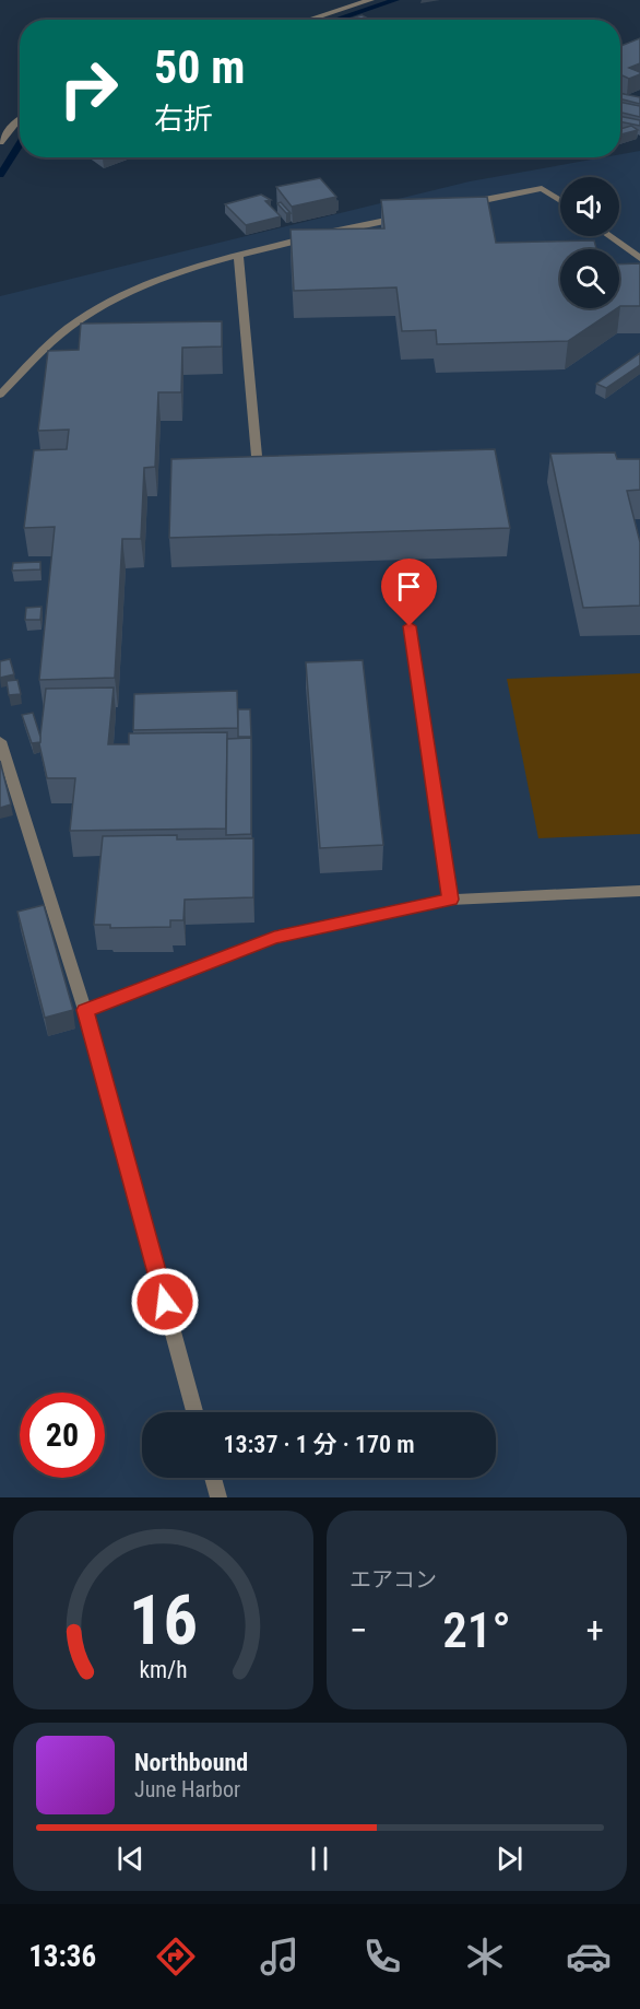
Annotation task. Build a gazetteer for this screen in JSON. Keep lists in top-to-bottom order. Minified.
{"page":{"turn":["50 m","右折"],"limit":"20","trip":"13:37 · 1 分 · 170 m","tile":"エアコン","heat":["−","21°","+"],"song":["Northbound","June Harbor"],"tabs":"13:36","gauge":["16","km/h"]}}
